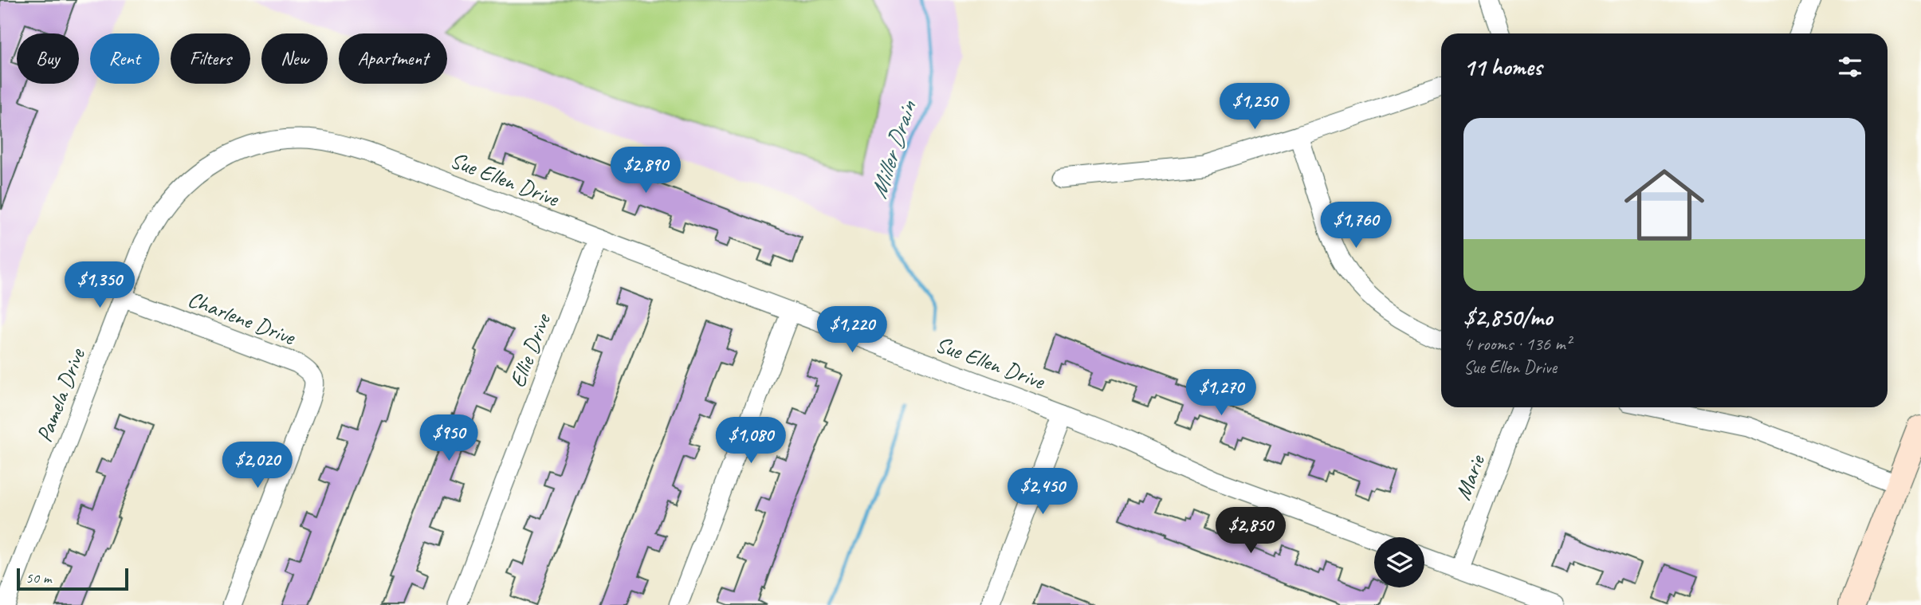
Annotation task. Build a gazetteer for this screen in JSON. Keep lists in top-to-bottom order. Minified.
{"streets":{"street":["Sue Ellen Drive","Charlene Drive","Ellie Drive","Pamela Drive","Marie"]},"crossings":[["Sue Ellen Drive","Ellie Drive"],["Sue Ellen Drive","Pamela Drive"],["Charlene Drive","Pamela Drive"]],"water":["Miller Drain"],"scale_bar":"50 m","page":{"chip":["Buy","Rent","Filters","New","Apartment"],"heading":"11 homes","price":["$1,250","$2,890","$1,760","$1,350","$1,220","$1,270","$950","$1,080","$2,020","$2,450","$2,850"],"list":[{"name":"$2,850/mo","note":"4 rooms · 136 m² · Sue Ellen Drive"}],"scale":"50 m"}}
